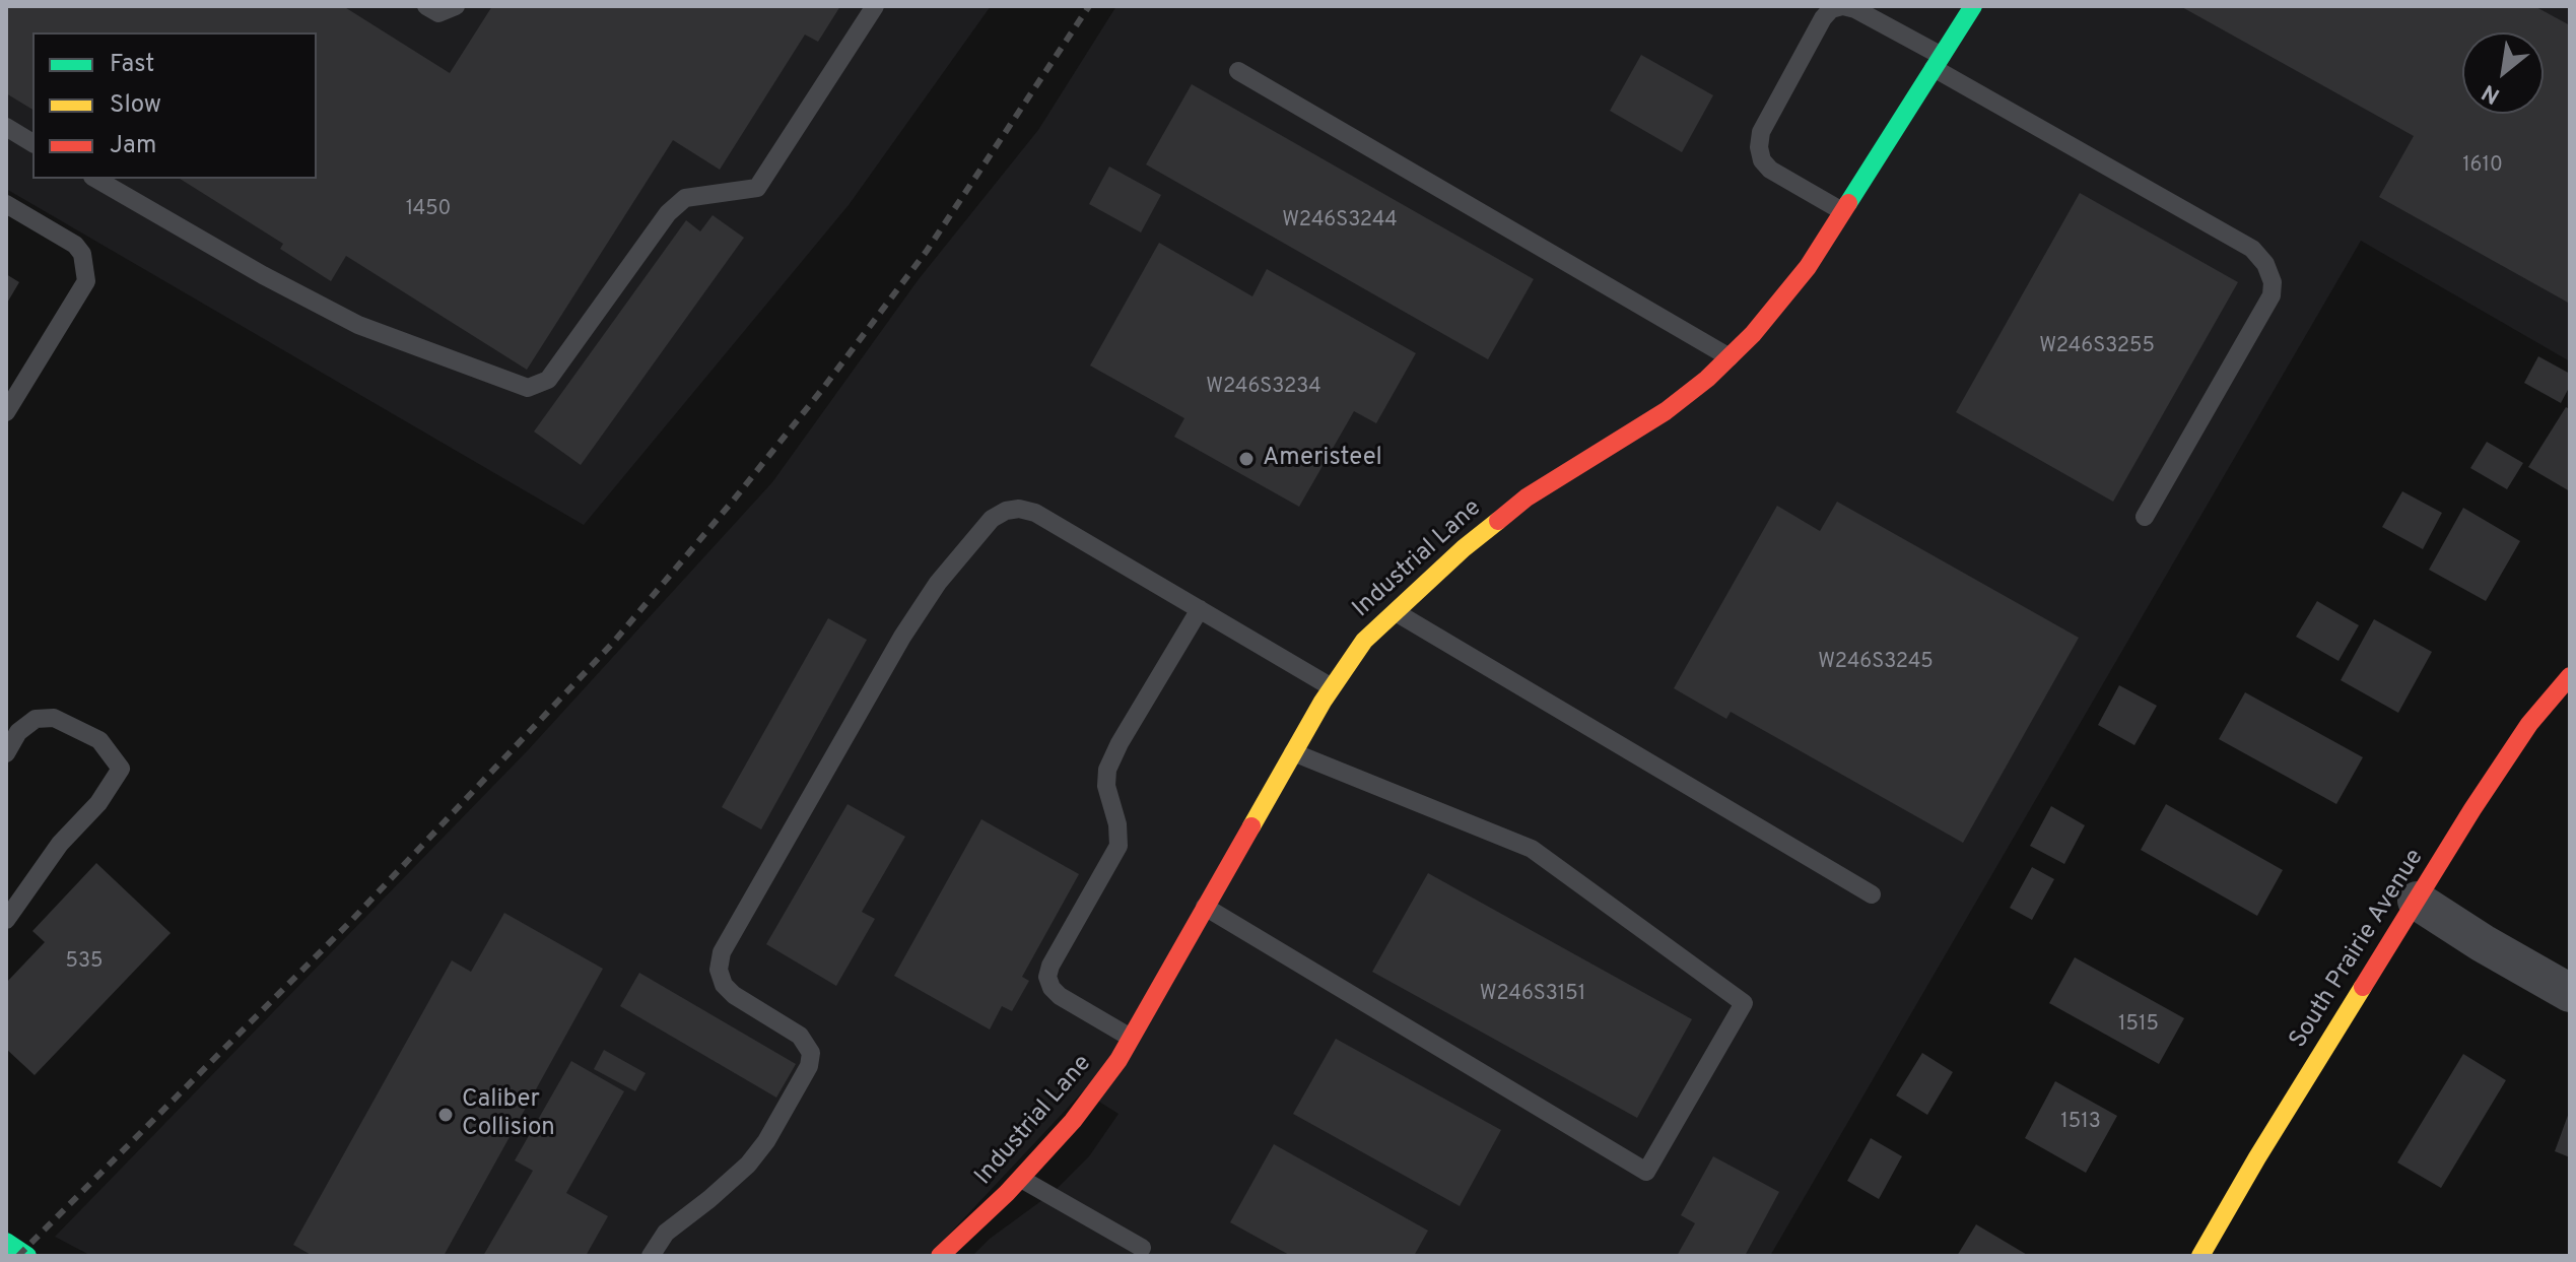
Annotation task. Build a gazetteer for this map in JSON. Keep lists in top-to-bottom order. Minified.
{"streets":{"street":["Industrial Lane","South Prairie Avenue"]},"places":["Ameristeel","Caliber Collision"],"house_numbers":["1610","1450","W246S3244","W246S3255","W246S3234","W246S3245","535","W246S3151","1515","1513"],"legend":["Fast","Slow","Jam"],"north":"bottom left"}
